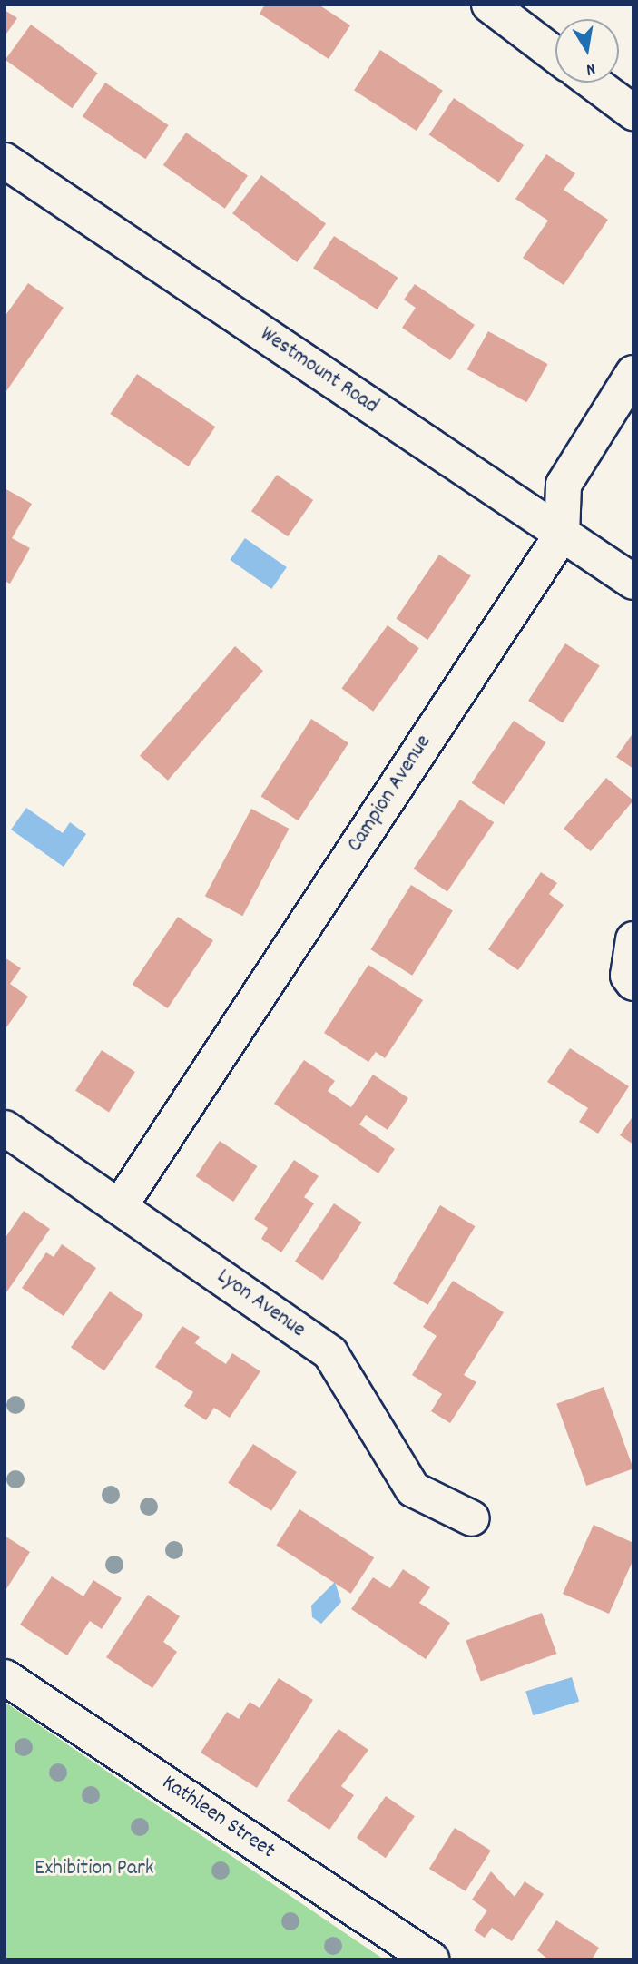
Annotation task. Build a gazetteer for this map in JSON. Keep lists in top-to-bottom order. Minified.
{"streets":{"street":["Westmount Road","Campion Avenue","Lyon Avenue","Kathleen Street"]},"crossings":[["Westmount Road","Campion Avenue"],["Campion Avenue","Lyon Avenue"]],"parks":["Exhibition Park"],"north":"bottom"}
